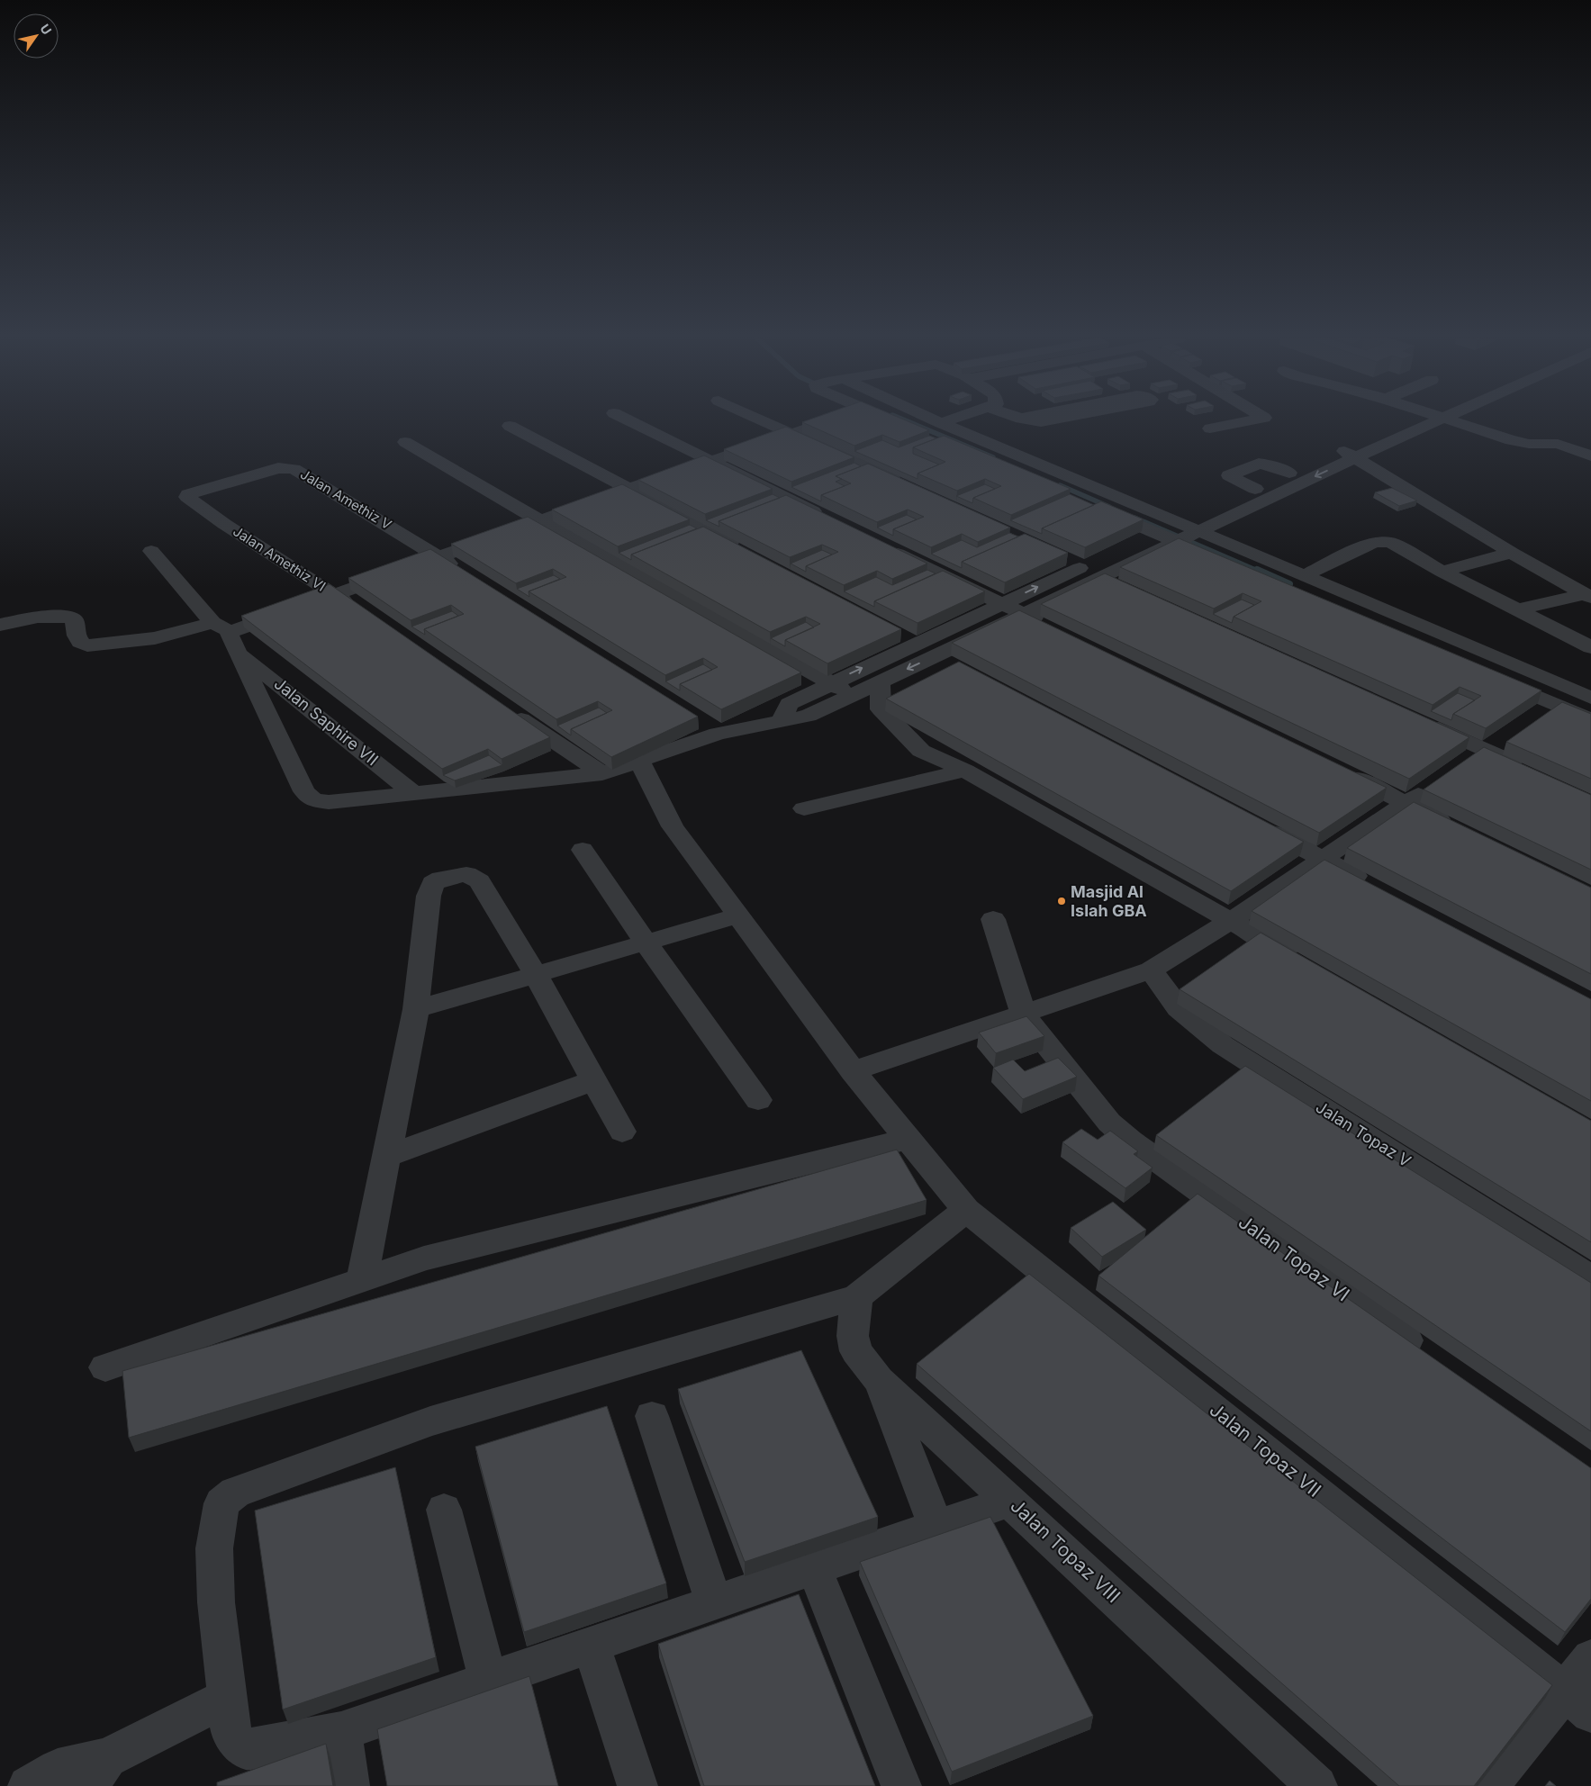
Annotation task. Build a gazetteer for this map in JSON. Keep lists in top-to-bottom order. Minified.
{"streets":{"street":["Jalan Amethiz V","Jalan Amethiz VI","Jalan Saphire VII","Jalan Topaz V","Jalan Topaz VI","Jalan Topaz VII","Jalan Topaz VIII"]},"crossings":[["Jalan Amethiz V","Jalan Amethiz VI"]],"places":["Masjid Al Islah GBA"],"north":"top right"}
